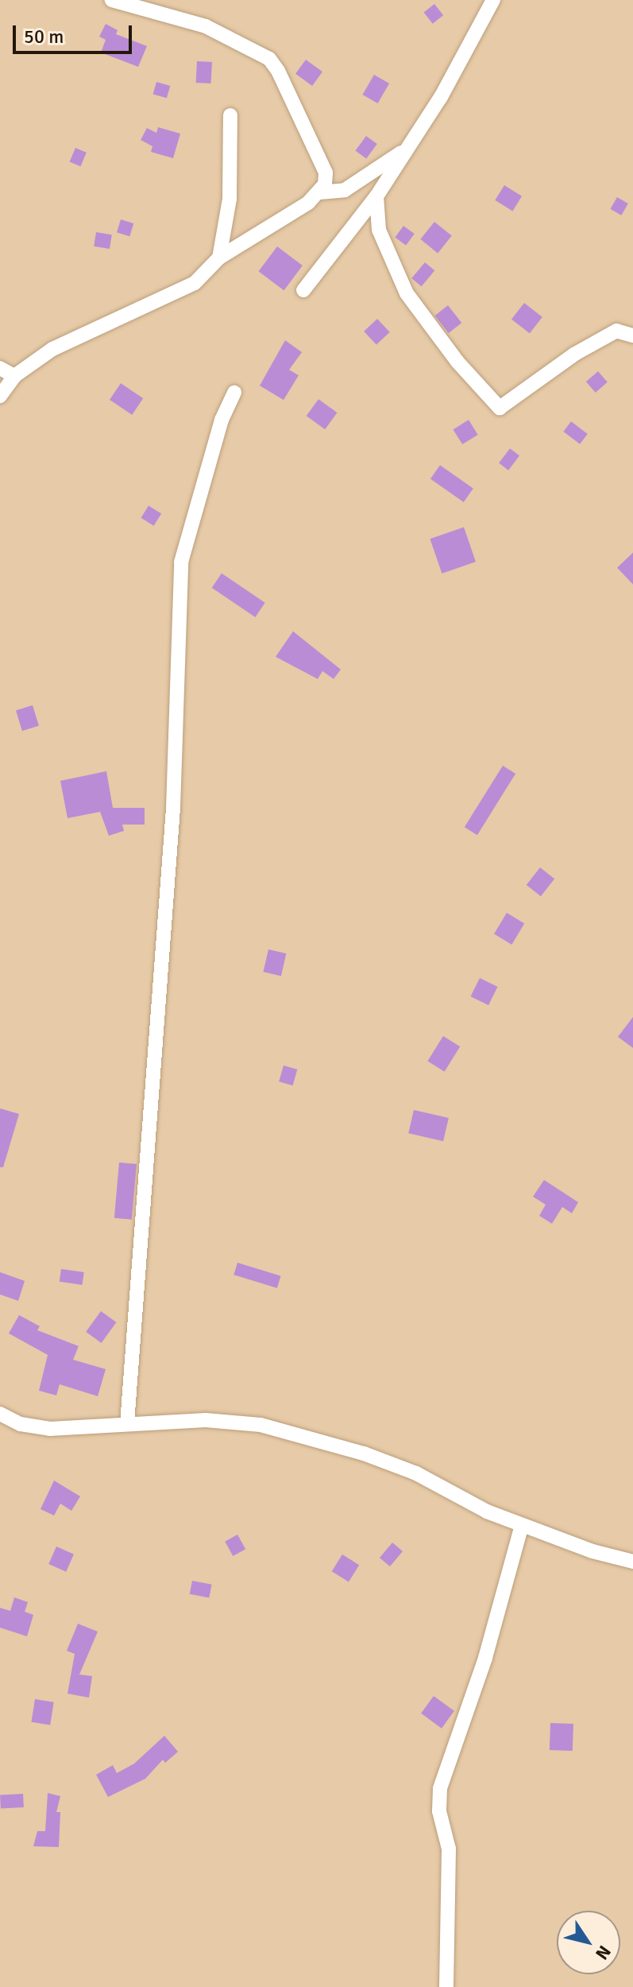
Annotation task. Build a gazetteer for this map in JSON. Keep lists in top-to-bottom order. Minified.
{"scale_bar":"50 m","north":"bottom right"}
